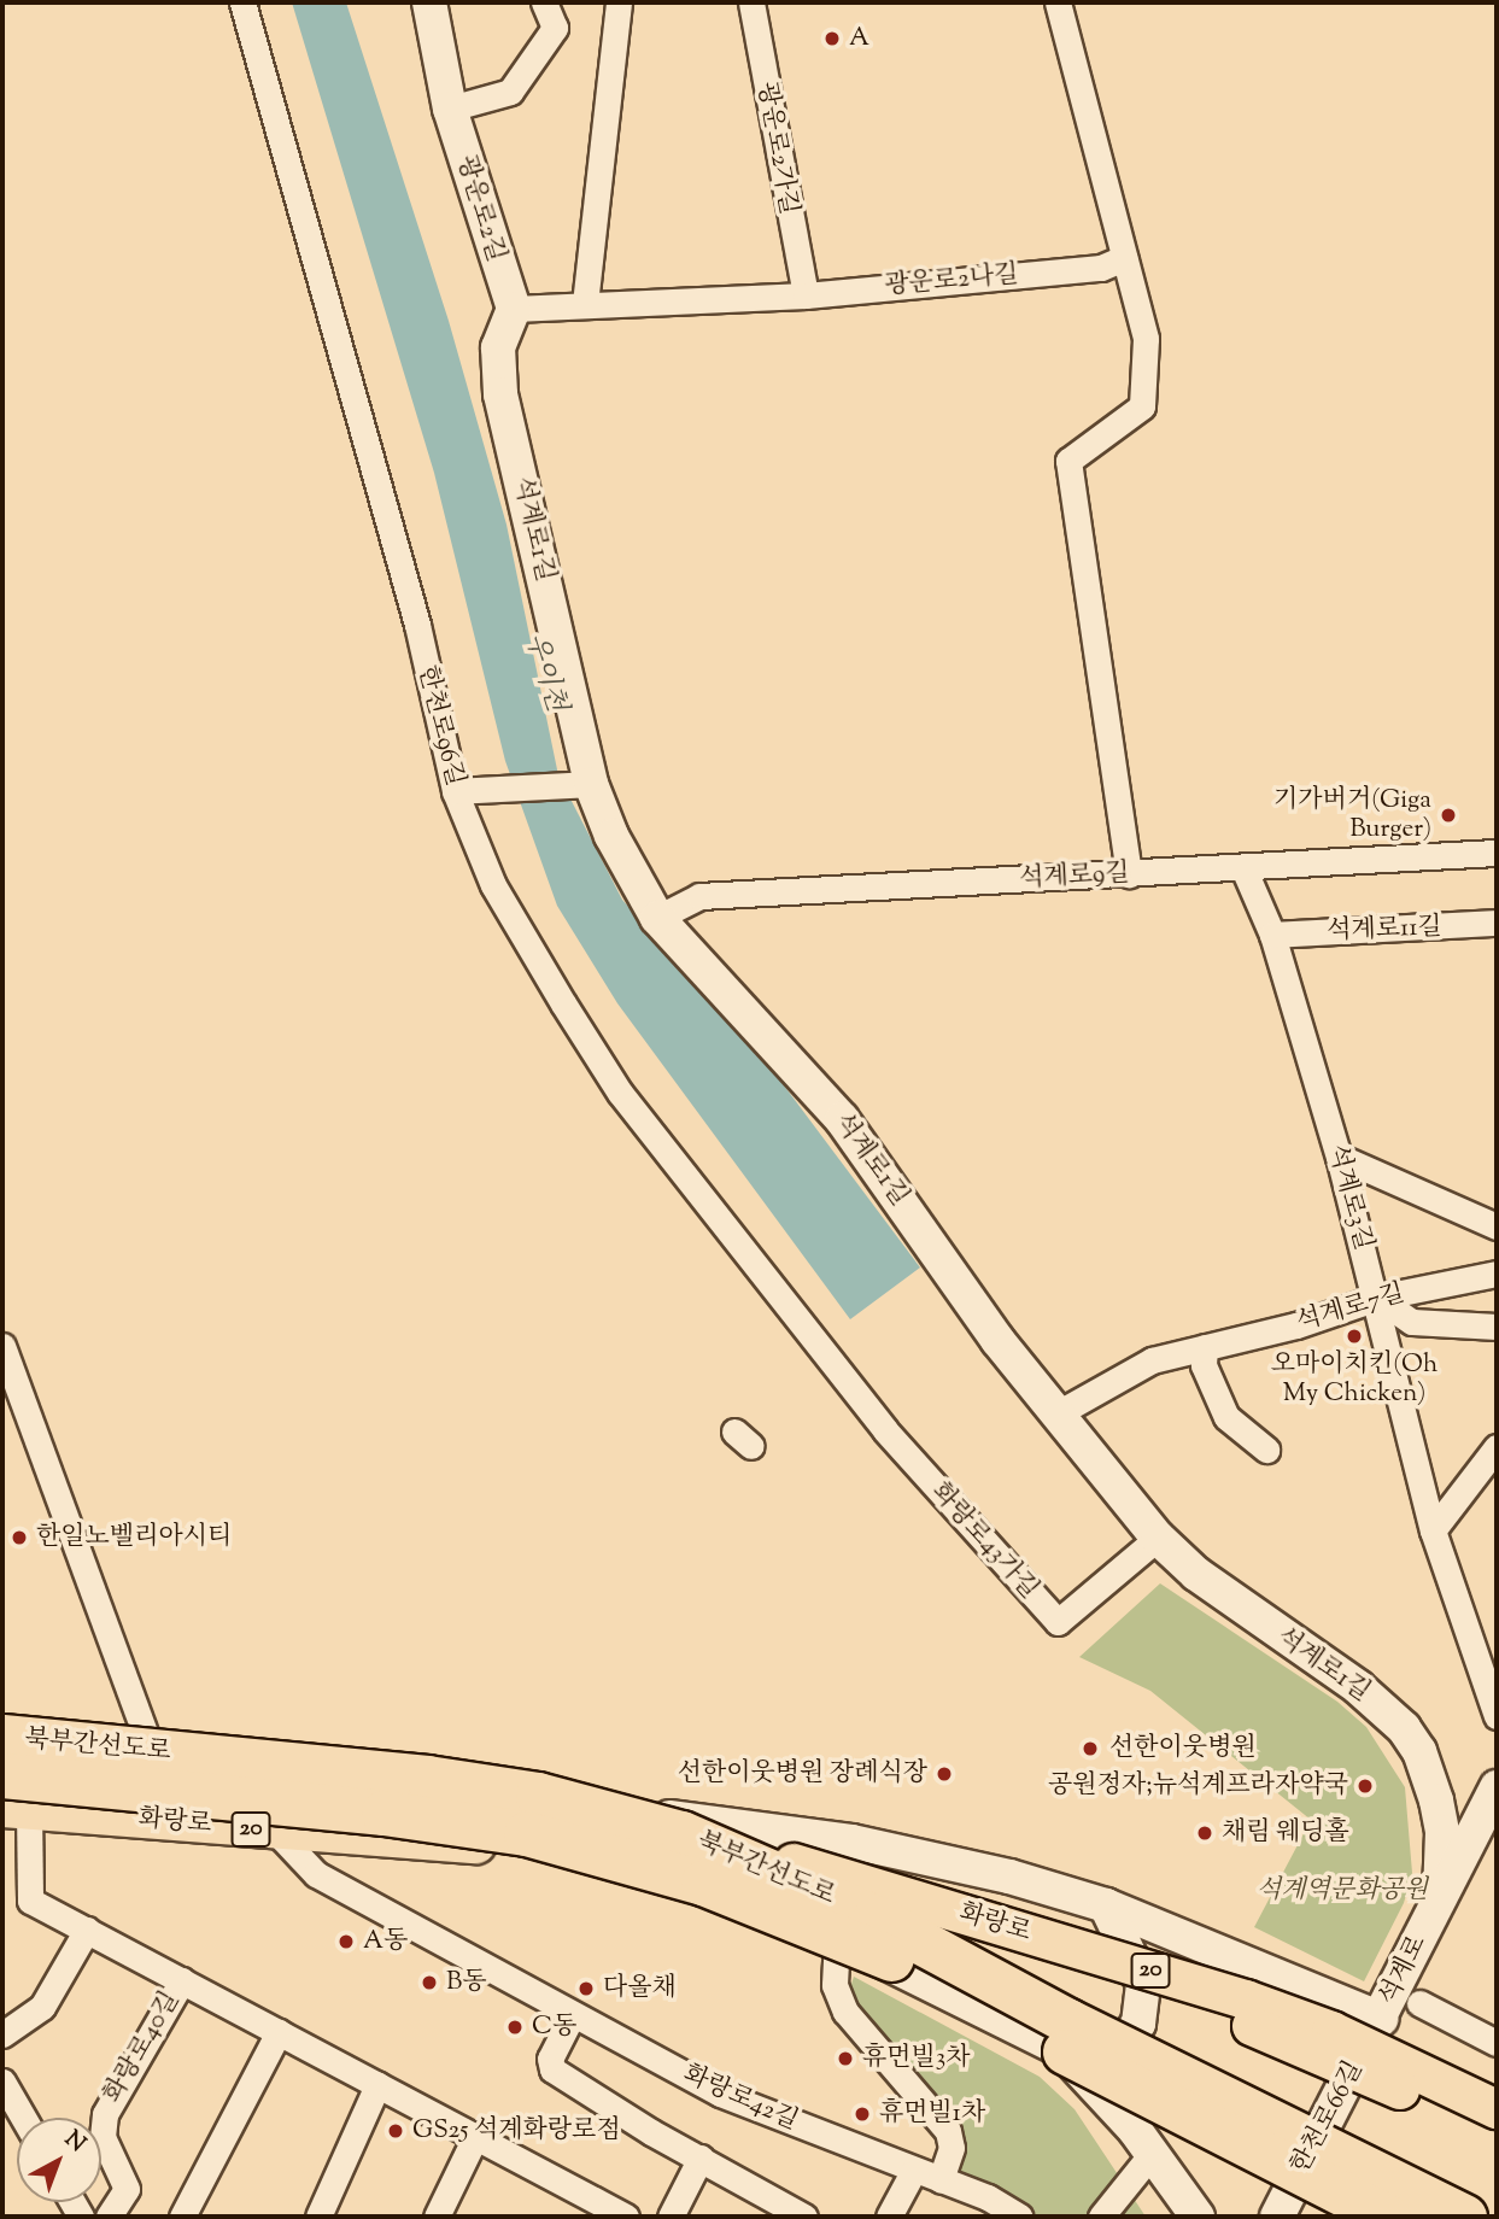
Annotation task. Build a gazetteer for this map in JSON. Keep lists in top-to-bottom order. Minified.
{"streets":{"highway":["북부간선도로"],"main road":["화랑로","20"],"street":["광운로2가길","광운로2길","광운로2나길","석계로1길","한천로96길","석계로9길","석계로11길","석계로3길","석계로7길","화랑로43가길","석계로","화랑로40길","화랑로42길","한천로66길"]},"crossings":[["광운로2가길","광운로2나길"],["광운로2길","광운로2나길"],["광운로2길","석계로1길"],["광운로2나길","석계로1길"],["석계로1길","석계로9길"],["석계로1길","석계로7길"],["석계로1길","화랑로43가길"],["석계로1길","석계로"],["한천로96길","화랑로43가길"],["석계로9길","석계로3길"],["석계로11길","석계로3길"],["석계로3길","석계로7길"],["화랑로","석계로"],["화랑로","화랑로40길"],["화랑로","화랑로42길"],["화랑로","한천로66길"],["석계로","한천로66길"]],"water":["우이천"],"parks":["석계역문화공원"],"places":["A","기가버거(Giga Burger)","오마이치킨(Oh My Chicken)","한일노벨리아시티","선한이웃병원","선한이웃병원 장례식장","공원정자;뉴석계프라자약국","채림 웨딩홀","A동","B동","다올채","C동","휴먼빌3차","휴먼빌1차","GS25 석계화랑로점"],"north":"top right"}
